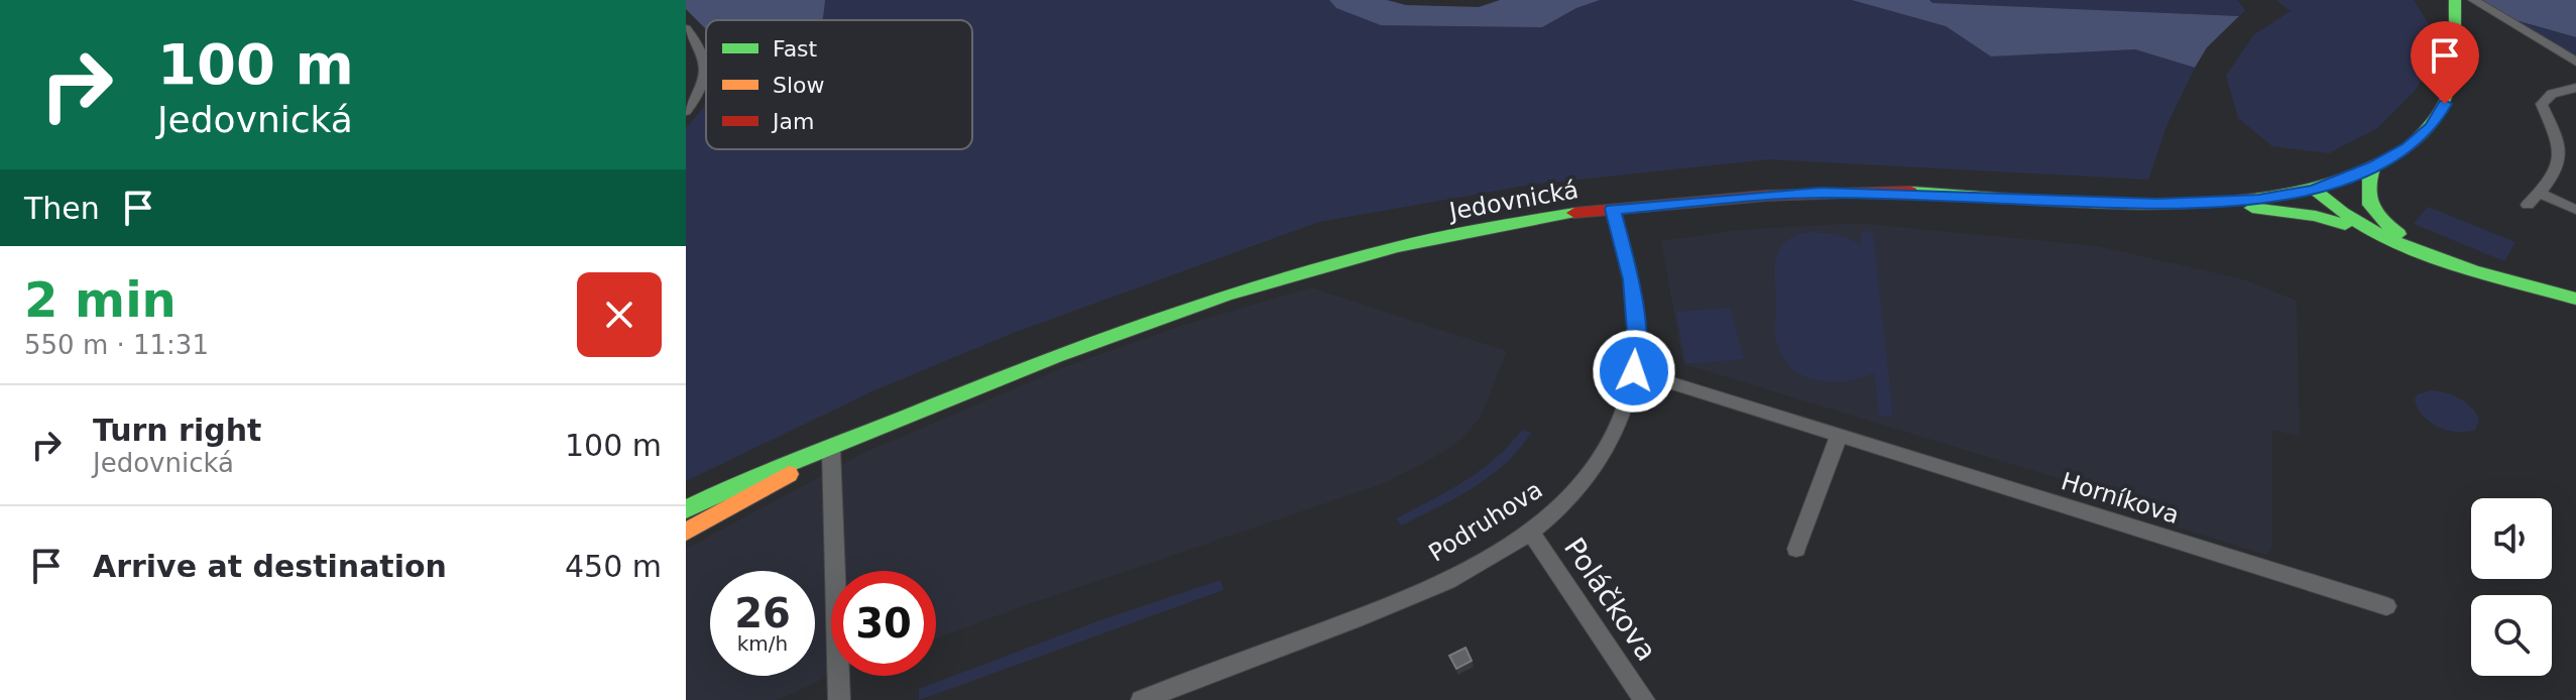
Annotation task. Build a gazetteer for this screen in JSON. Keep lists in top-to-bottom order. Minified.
{"streets":{"main road":["Jedovnická"],"street":["Horníkova","Podruhova","Poláčkova"]},"crossings":[["Jedovnická","Podruhova"],["Horníkova","Podruhova"],["Podruhova","Poláčkova"]],"legend":["Fast","Slow","Jam"],"page":{"turn":["100 m","Jedovnická"],"then":"Then","heading":["2 min","550 m · 11:31"],"list":[{"name":"Turn right","note":"Jedovnická","value":"100 m"},{"name":"Arrive at destination","value":"450 m"}],"speed":"26 km/h","limit":"30"}}
